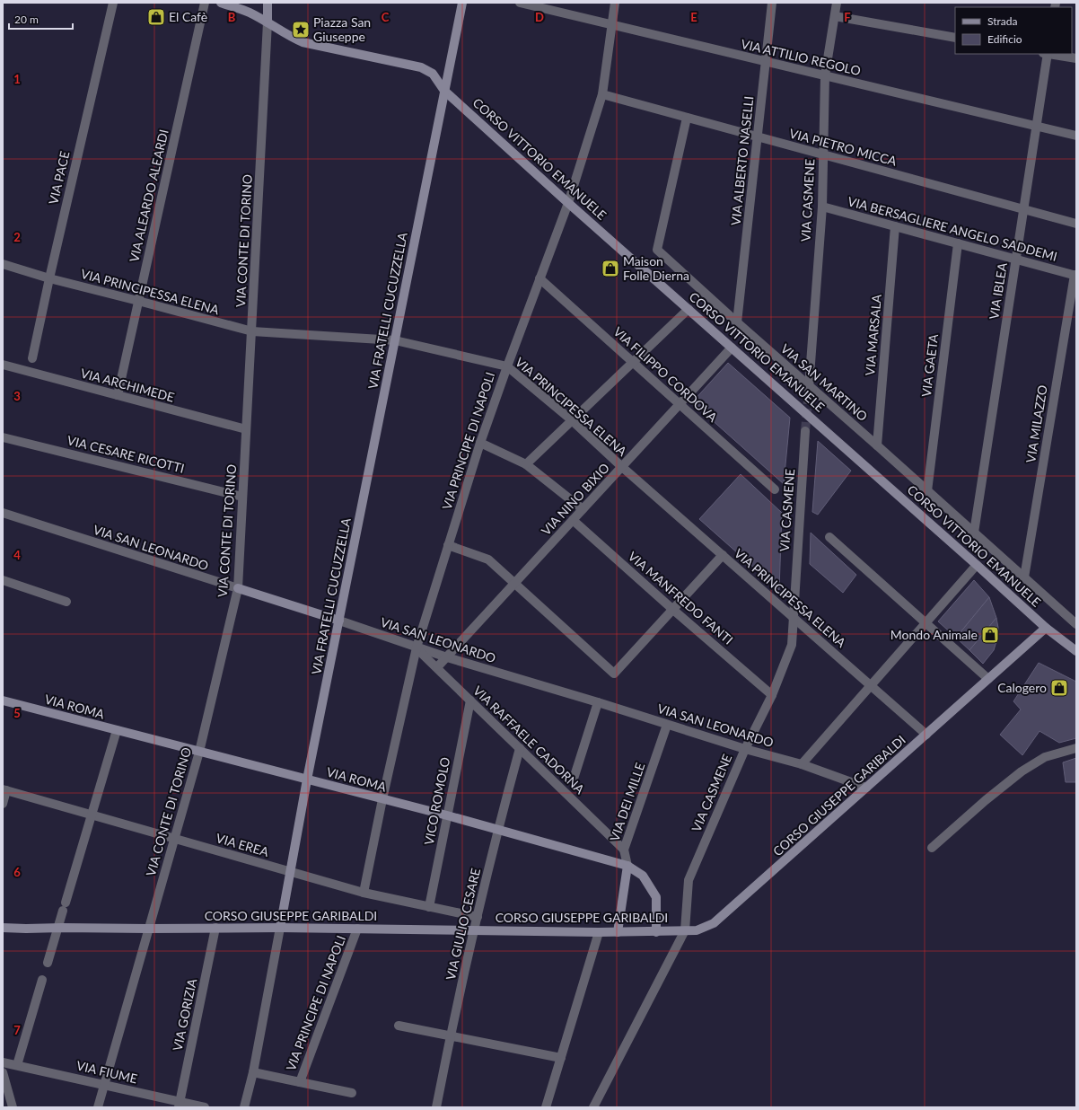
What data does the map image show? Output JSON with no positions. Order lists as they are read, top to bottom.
{
  "streets": {
    "street": [
      "VIA ATTILIO REGOLO",
      "VIA PIETRO MICCA",
      "CORSO VITTORIO EMANUELE",
      "VIA ALBERTO NASELLI",
      "VIA PACE",
      "VIA ALEARDO ALEARDI",
      "VIA CASMENE",
      "VIA BERSAGLIERE ANGELO SADDEMI",
      "VIA CONTE DI TORINO",
      "VIA IBLEA",
      "VIA PRINCIPESSA ELENA",
      "VIA FRATELLI CUCUZZELLA",
      "VIA MARSALA",
      "VIA GAETA",
      "VIA FILIPPO CORDOVA",
      "VIA SAN MARTINO",
      "VIA ARCHIMEDE",
      "VIA MILAZZO",
      "VIA PRINCIPE DI NAPOLI",
      "VIA CESARE RICOTTI",
      "VIA NINO BIXIO",
      "VIA SAN LEONARDO",
      "VIA MANFREDO FANTI",
      "VIA ROMA",
      "VIA RAFFAELE CADORNA",
      "CORSO GIUSEPPE GARIBALDI",
      "VICO ROMOLO",
      "VIA DEI MILLE",
      "VIA EREA",
      "VIA GIULIO CESARE",
      "VIA GORIZIA",
      "VIA FIUME"
    ]
  },
  "crossings": [
    ["VIA ATTILIO REGOLO", "VIA ALBERTO NASELLI"],
    ["VIA ATTILIO REGOLO", "VIA CASMENE"],
    ["VIA ATTILIO REGOLO", "VIA IBLEA"],
    ["VIA ATTILIO REGOLO", "VIA PRINCIPE DI NAPOLI"],
    ["VIA PIETRO MICCA", "VIA ALBERTO NASELLI"],
    ["VIA PIETRO MICCA", "VIA CASMENE"],
    ["VIA PIETRO MICCA", "VIA IBLEA"],
    ["VIA PIETRO MICCA", "VIA SAN MARTINO"],
    ["VIA PIETRO MICCA", "VIA PRINCIPE DI NAPOLI"],
    ["CORSO VITTORIO EMANUELE", "VIA CONTE DI TORINO"],
    ["CORSO VITTORIO EMANUELE", "VIA FRATELLI CUCUZZELLA"],
    ["CORSO VITTORIO EMANUELE", "VIA PRINCIPE DI NAPOLI"],
    ["CORSO VITTORIO EMANUELE", "VIA NINO BIXIO"],
    ["CORSO VITTORIO EMANUELE", "CORSO GIUSEPPE GARIBALDI"],
    ["VIA ALBERTO NASELLI", "VIA SAN MARTINO"],
    ["VIA PACE", "VIA PRINCIPESSA ELENA"],
    ["VIA ALEARDO ALEARDI", "VIA PRINCIPESSA ELENA"],
    ["VIA ALEARDO ALEARDI", "VIA ARCHIMEDE"],
    ["VIA CASMENE", "VIA BERSAGLIERE ANGELO SADDEMI"],
    ["VIA CASMENE", "VIA PRINCIPESSA ELENA"],
    ["VIA CASMENE", "VIA SAN MARTINO"],
    ["VIA CASMENE", "VIA SAN LEONARDO"],
    ["VIA CASMENE", "VIA MANFREDO FANTI"],
    ["VIA CASMENE", "CORSO GIUSEPPE GARIBALDI"],
    ["VIA BERSAGLIERE ANGELO SADDEMI", "VIA IBLEA"],
    ["VIA BERSAGLIERE ANGELO SADDEMI", "VIA MARSALA"],
    ["VIA BERSAGLIERE ANGELO SADDEMI", "VIA GAETA"],
    ["VIA BERSAGLIERE ANGELO SADDEMI", "VIA MILAZZO"],
    ["VIA CONTE DI TORINO", "VIA PRINCIPESSA ELENA"],
    ["VIA CONTE DI TORINO", "VIA ARCHIMEDE"],
    ["VIA CONTE DI TORINO", "VIA CESARE RICOTTI"],
    ["VIA CONTE DI TORINO", "VIA SAN LEONARDO"],
    ["VIA CONTE DI TORINO", "VIA ROMA"],
    ["VIA CONTE DI TORINO", "CORSO GIUSEPPE GARIBALDI"],
    ["VIA CONTE DI TORINO", "VIA EREA"],
    ["VIA CONTE DI TORINO", "VIA FIUME"],
    ["VIA IBLEA", "VIA SAN MARTINO"],
    ["VIA PRINCIPESSA ELENA", "VIA FRATELLI CUCUZZELLA"],
    ["VIA PRINCIPESSA ELENA", "VIA PRINCIPE DI NAPOLI"],
    ["VIA PRINCIPESSA ELENA", "VIA NINO BIXIO"],
    ["VIA PRINCIPESSA ELENA", "CORSO GIUSEPPE GARIBALDI"],
    ["VIA FRATELLI CUCUZZELLA", "VIA PRINCIPE DI NAPOLI"],
    ["VIA FRATELLI CUCUZZELLA", "VIA SAN LEONARDO"],
    ["VIA FRATELLI CUCUZZELLA", "VIA ROMA"],
    ["VIA FRATELLI CUCUZZELLA", "CORSO GIUSEPPE GARIBALDI"],
    ["VIA FRATELLI CUCUZZELLA", "VIA EREA"],
    ["VIA MARSALA", "VIA SAN MARTINO"],
    ["VIA GAETA", "VIA SAN MARTINO"],
    ["VIA FILIPPO CORDOVA", "VIA PRINCIPE DI NAPOLI"],
    ["VIA FILIPPO CORDOVA", "VIA NINO BIXIO"],
    ["VIA SAN MARTINO", "VIA MILAZZO"],
    ["VIA PRINCIPE DI NAPOLI", "VIA SAN LEONARDO"],
    ["VIA PRINCIPE DI NAPOLI", "VIA ROMA"],
    ["VIA PRINCIPE DI NAPOLI", "VIA RAFFAELE CADORNA"],
    ["VIA PRINCIPE DI NAPOLI", "CORSO GIUSEPPE GARIBALDI"],
    ["VIA PRINCIPE DI NAPOLI", "VIA EREA"],
    ["VIA NINO BIXIO", "VIA SAN LEONARDO"],
    ["VIA NINO BIXIO", "VIA MANFREDO FANTI"],
    ["VIA NINO BIXIO", "VIA RAFFAELE CADORNA"],
    ["VIA SAN LEONARDO", "VIA RAFFAELE CADORNA"],
    ["VIA SAN LEONARDO", "CORSO GIUSEPPE GARIBALDI"],
    ["VIA SAN LEONARDO", "VIA DEI MILLE"],
    ["VIA ROMA", "CORSO GIUSEPPE GARIBALDI"],
    ["VIA ROMA", "VICO ROMOLO"],
    ["VIA ROMA", "VIA DEI MILLE"],
    ["VIA ROMA", "VIA GIULIO CESARE"],
    ["VIA RAFFAELE CADORNA", "VICO ROMOLO"],
    ["VIA RAFFAELE CADORNA", "VIA DEI MILLE"],
    ["VIA RAFFAELE CADORNA", "VIA GIULIO CESARE"],
    ["CORSO GIUSEPPE GARIBALDI", "VIA DEI MILLE"],
    ["CORSO GIUSEPPE GARIBALDI", "VIA GIULIO CESARE"],
    ["CORSO GIUSEPPE GARIBALDI", "VIA GORIZIA"],
    ["VICO ROMOLO", "VIA EREA"],
    ["VIA EREA", "VIA GIULIO CESARE"],
    ["VIA GORIZIA", "VIA FIUME"]
  ],
  "places": {
    "shop": [
      "El Cafè",
      "Maison Folle Dierna",
      "Mondo Animale",
      "Calogero"
    ],
    "place": ["Piazza San Giuseppe"]
  },
  "legend": ["Strada", "Edificio"],
  "scale_bar": "20 m",
  "grid": {
    "columns": [
      "B",
      "C",
      "D",
      "E",
      "F"
    ],
    "rows": [
      "1",
      "2",
      "3",
      "4",
      "5",
      "6",
      "7"
    ]
  }
}
